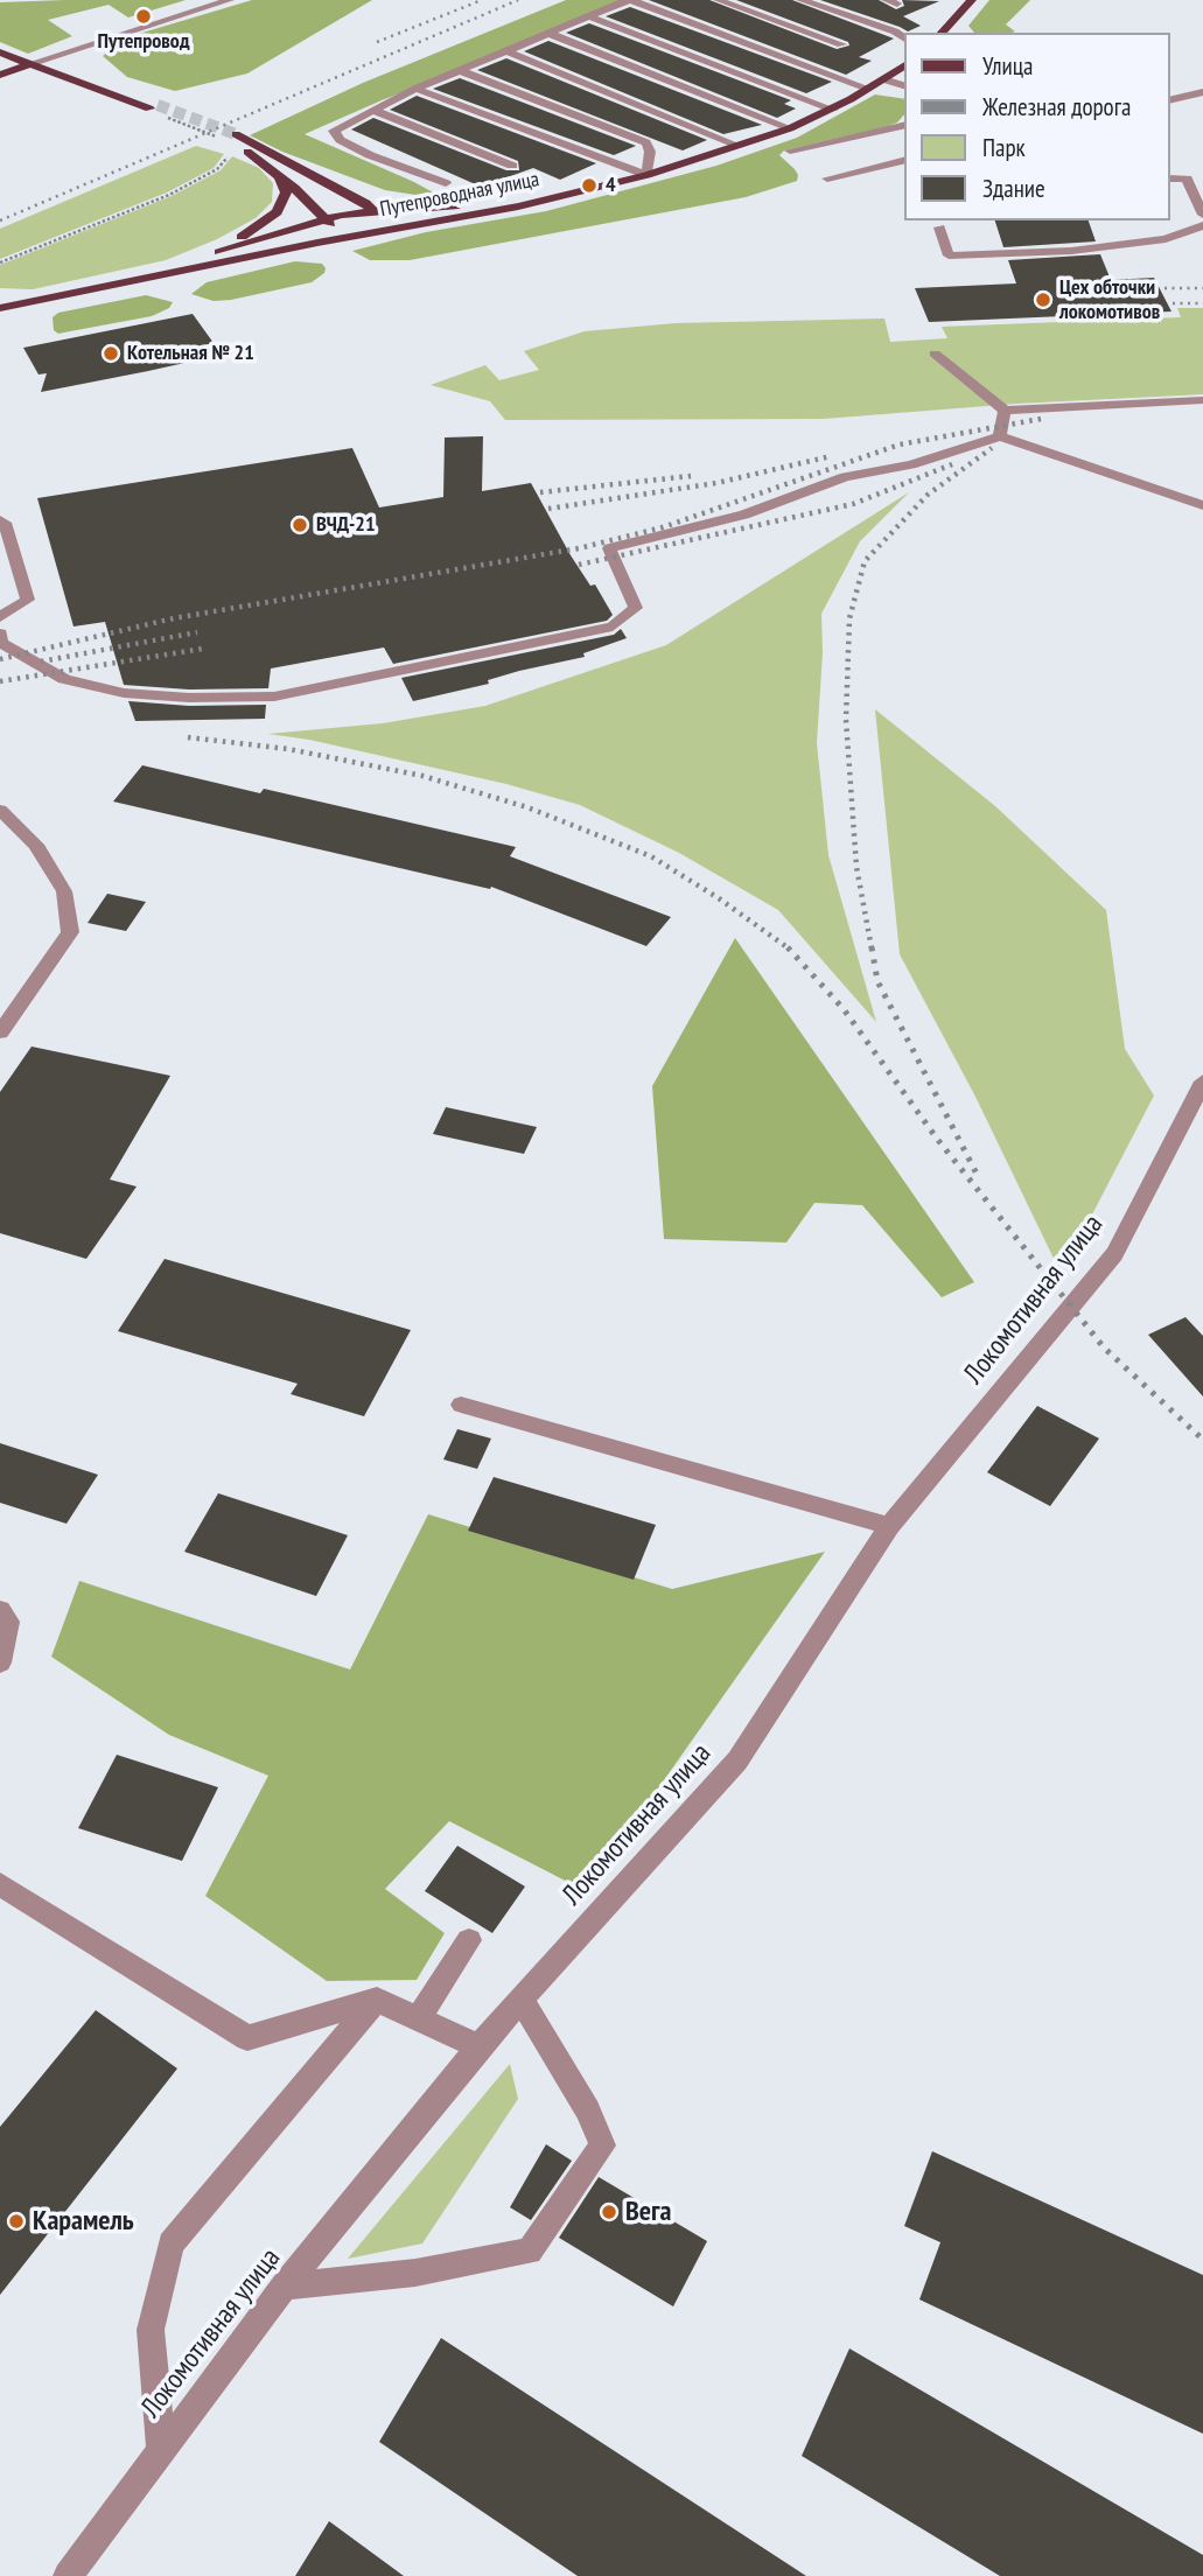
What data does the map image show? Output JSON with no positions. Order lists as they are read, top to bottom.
{
  "streets": {
    "main road": ["Путепроводная улица"],
    "street": ["Локомотивная улица"]
  },
  "places": [
    "Путепровод",
    "4",
    "Цех обточки локомотивов",
    "Котельная № 21",
    "ВЧД-21",
    "Вега",
    "Карамель"
  ],
  "legend": [
    "Улица",
    "Железная дорога",
    "Парк",
    "Здание"
  ]
}
